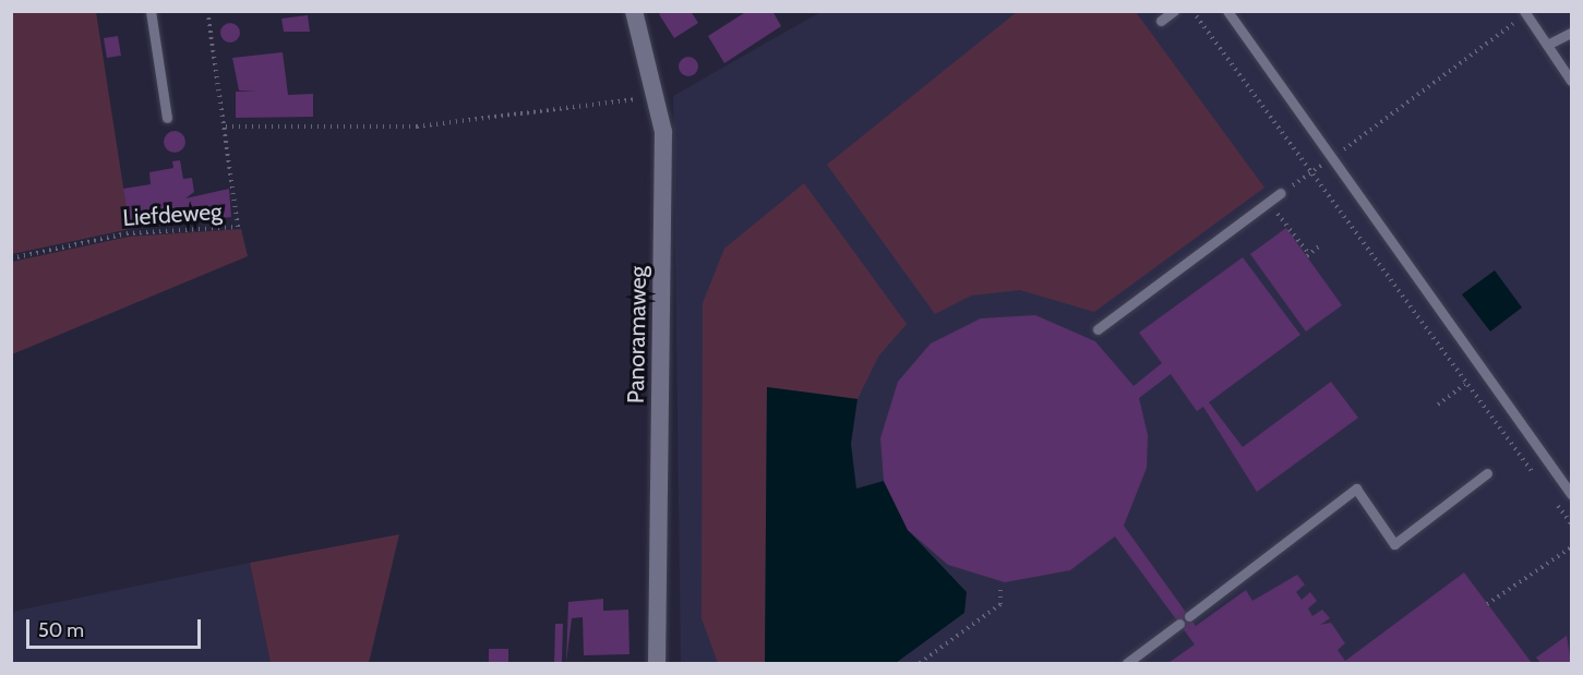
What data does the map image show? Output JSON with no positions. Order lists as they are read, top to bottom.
{
  "streets": {
    "street": ["Panoramaweg"],
    "path": ["Liefdeweg"]
  },
  "scale_bar": "50 m"
}
